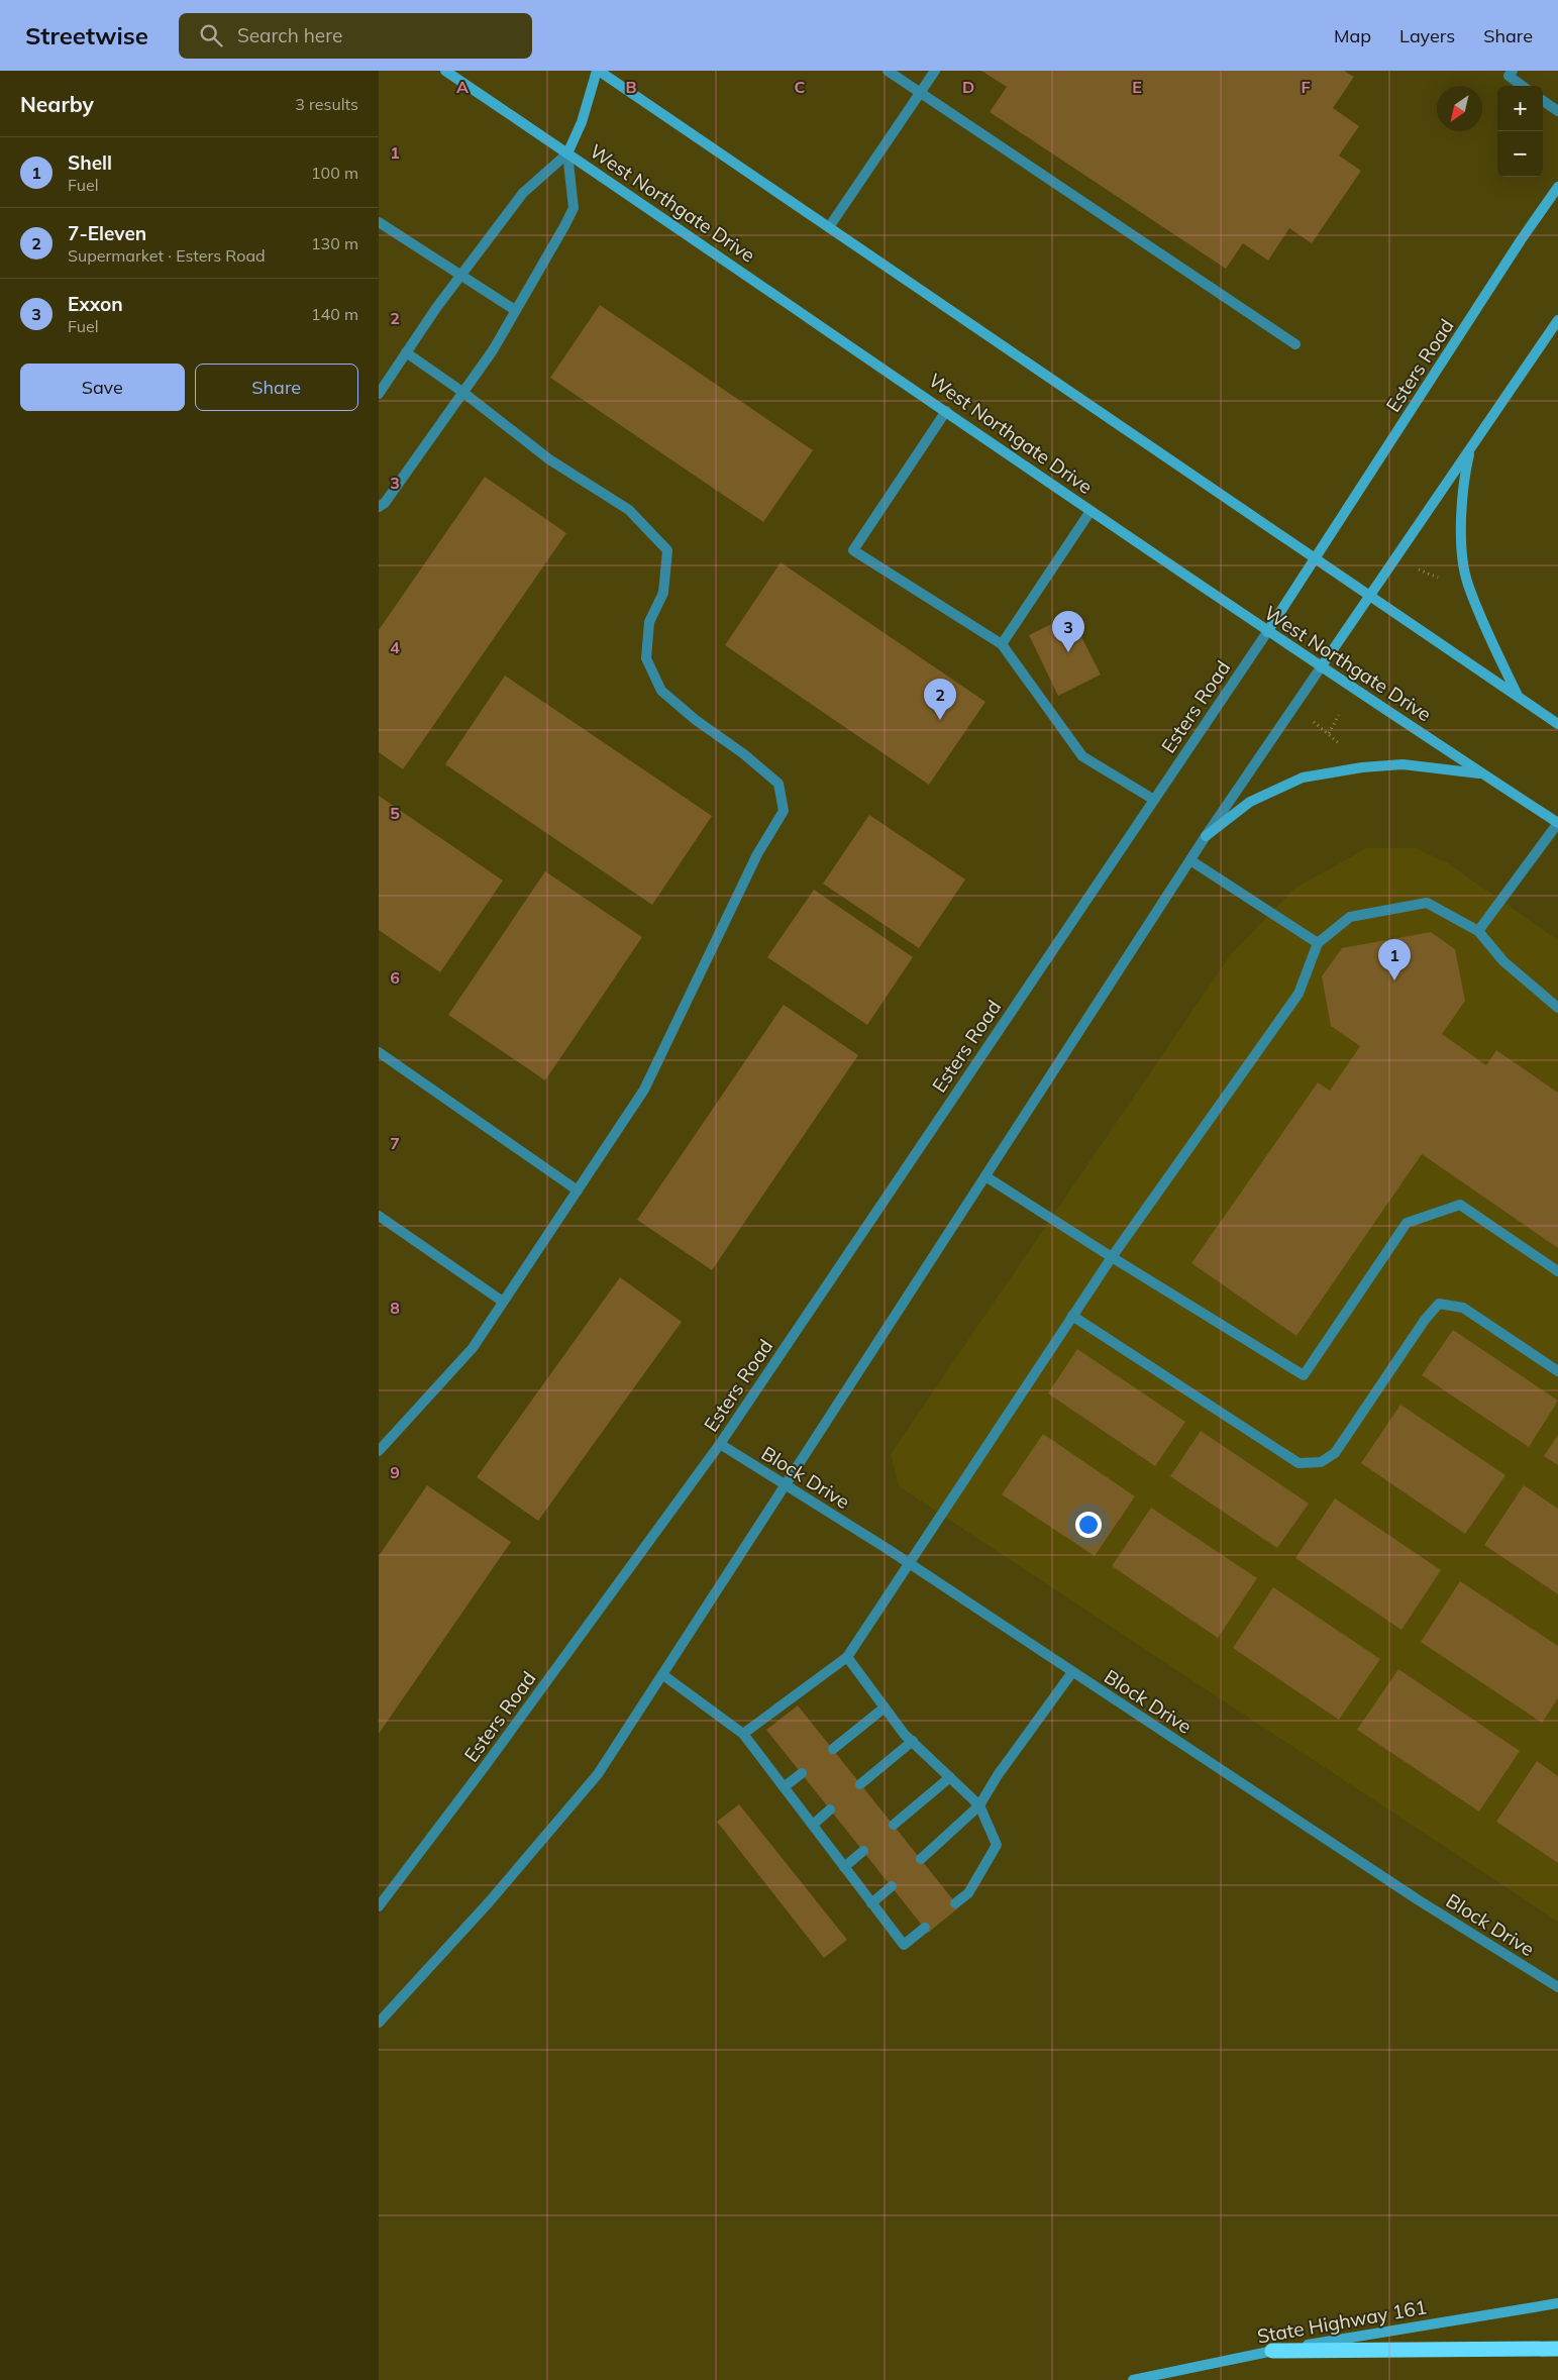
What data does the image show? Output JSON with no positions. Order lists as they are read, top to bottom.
{
  "streets": {
    "main road": ["West Northgate Drive", "Esters Road", "State Highway 161"],
    "street": ["Block Drive"]
  },
  "crossings": [
    ["West Northgate Drive", "Esters Road"],
    ["Esters Road", "Block Drive"]
  ],
  "north": "bottom left",
  "page": {
    "header": "Streetwise",
    "search": "Search here",
    "nav": ["Map", "Layers", "Share"],
    "heading": ["Nearby", "3 results"],
    "map_buttons": ["+", "−"],
    "list": [
      {
        "mark": "1",
        "name": "Shell",
        "note": "Fuel",
        "value": "100 m"
      },
      {
        "mark": "2",
        "name": "7-Eleven",
        "note": "Supermarket · Esters Road",
        "value": "130 m"
      },
      {
        "mark": "3",
        "name": "Exxon",
        "note": "Fuel",
        "value": "140 m"
      }
    ],
    "buttons": ["Save", "Share"],
    "pins": ["3", "2", "1"]
  },
  "grid": {
    "columns": [
      "A",
      "B",
      "C",
      "D",
      "E",
      "F"
    ],
    "rows": [
      "1",
      "2",
      "3",
      "4",
      "5",
      "6",
      "7",
      "8",
      "9"
    ]
  }
}
